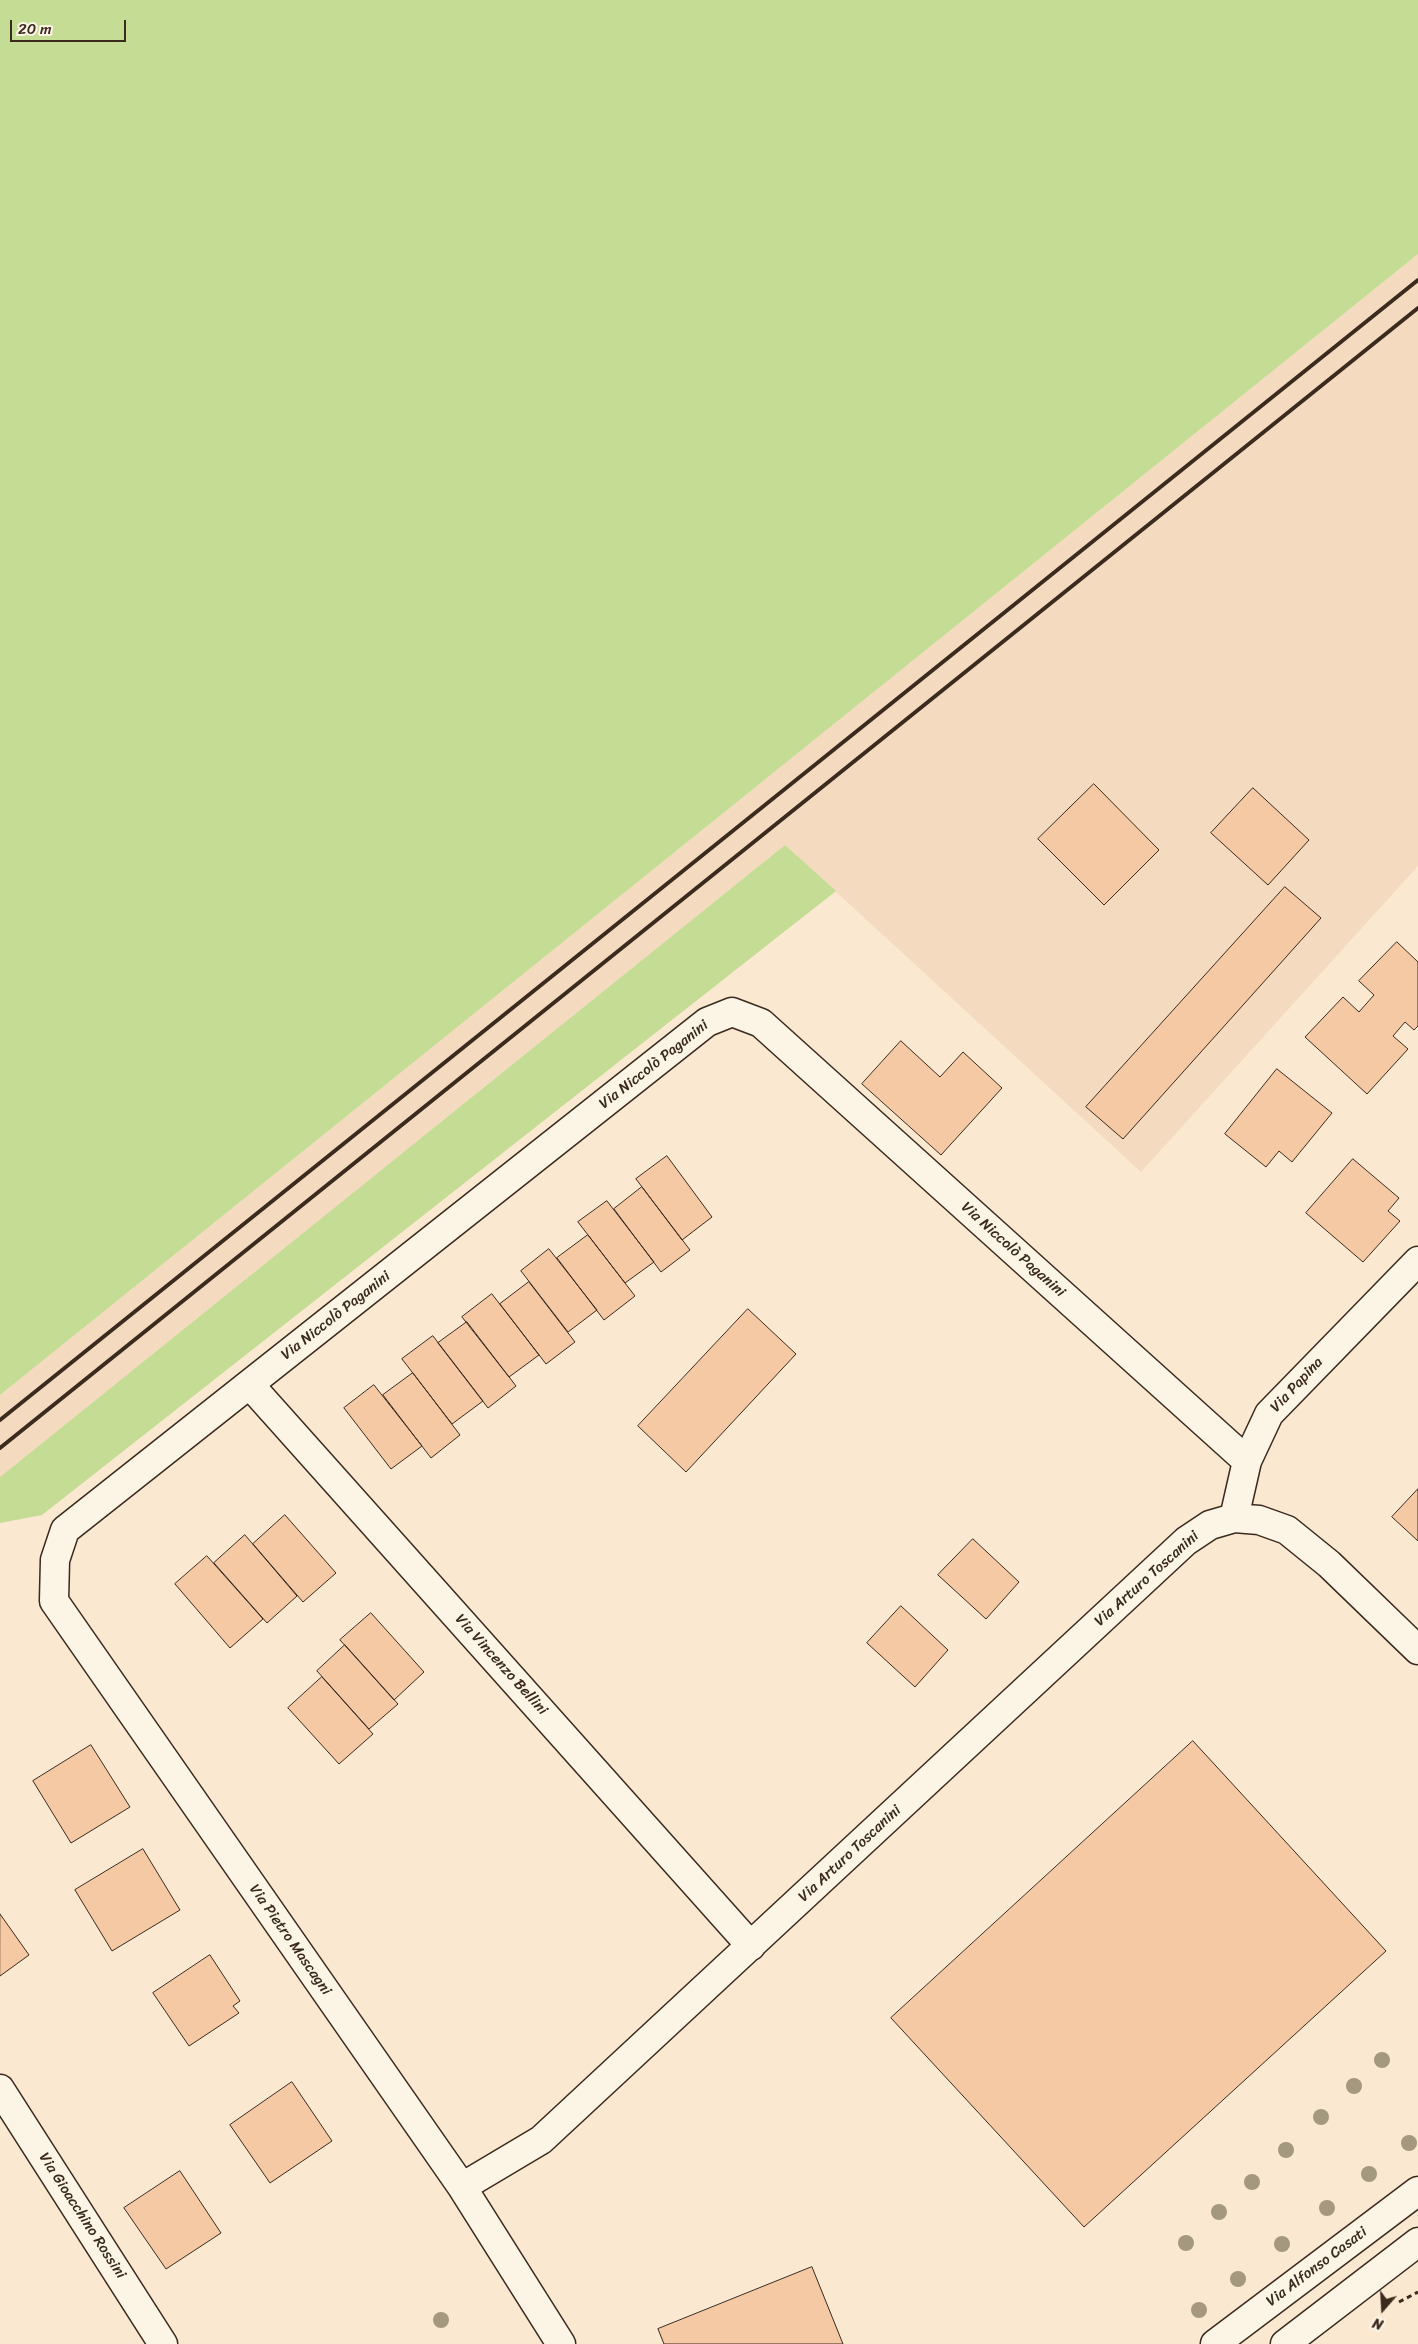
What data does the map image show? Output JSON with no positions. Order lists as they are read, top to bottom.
{
  "streets": {
    "street": [
      "Via Niccolò Paganini",
      "Via Papina",
      "Via Arturo Toscanini",
      "Via Vincenzo Bellini",
      "Via Pietro Mascagni",
      "Via Gioacchino Rossini",
      "Via Alfonso Casati"
    ]
  },
  "crossings": [
    ["Via Niccolò Paganini", "Via Papina"],
    ["Via Niccolò Paganini", "Via Vincenzo Bellini"],
    ["Via Niccolò Paganini", "Via Pietro Mascagni"],
    ["Via Papina", "Via Arturo Toscanini"],
    ["Via Arturo Toscanini", "Via Vincenzo Bellini"],
    ["Via Arturo Toscanini", "Via Pietro Mascagni"]
  ],
  "scale_bar": "20 m",
  "north": "bottom"
}
